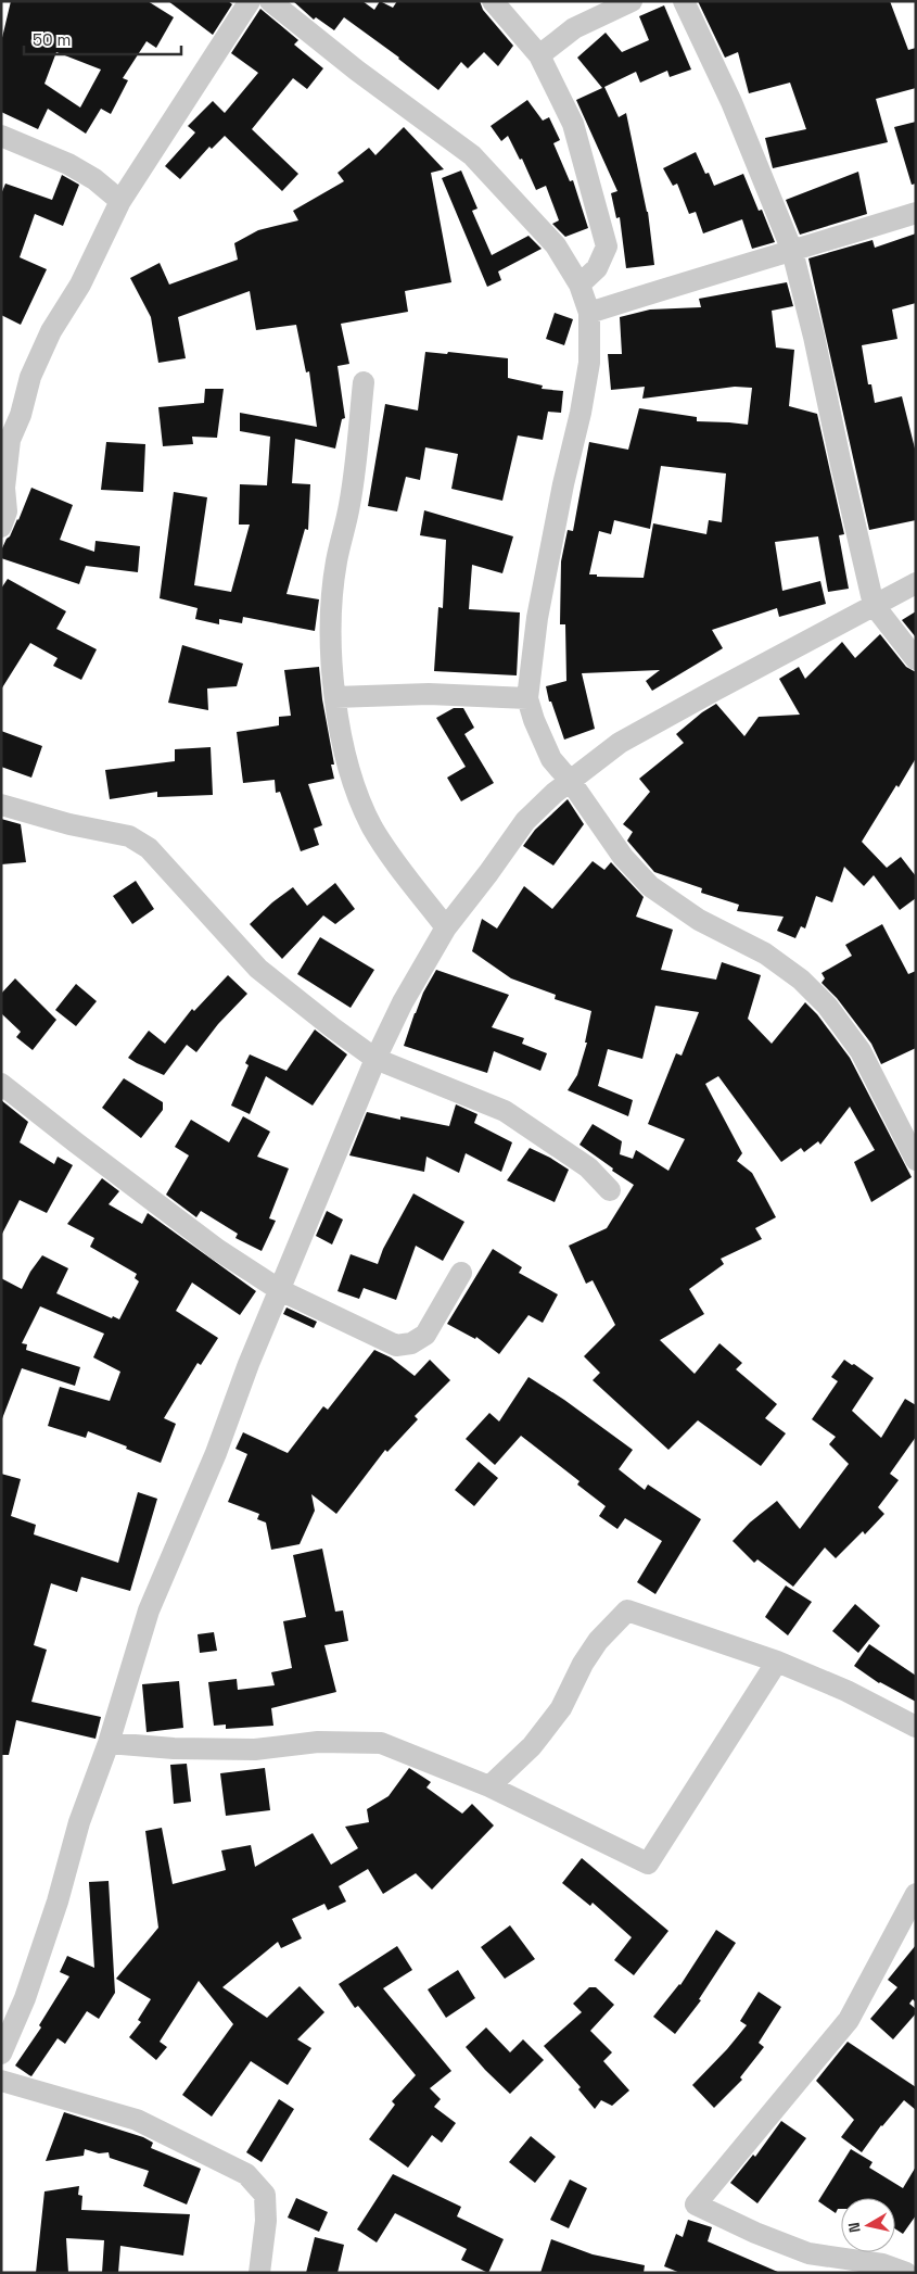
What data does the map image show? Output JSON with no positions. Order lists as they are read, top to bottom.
{
  "scale_bar": "50 m",
  "north": "left"
}
